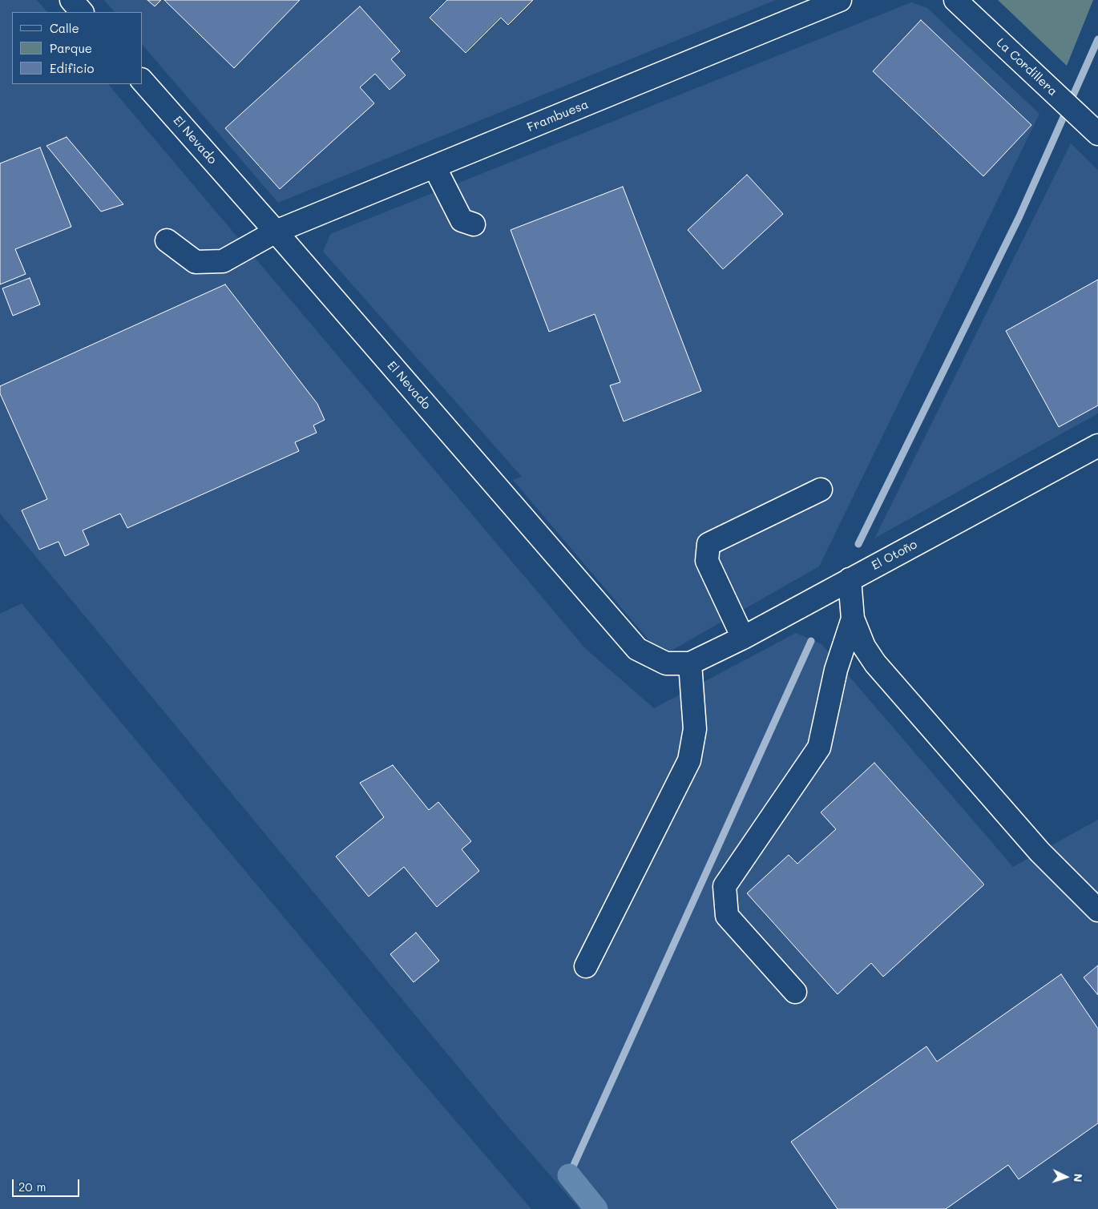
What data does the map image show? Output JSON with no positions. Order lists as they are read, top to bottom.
{
  "streets": {
    "street": [
      "La Cordillera",
      "Frambuesa",
      "El Nevado",
      "El Otoño"
    ]
  },
  "crossings": [
    ["Frambuesa", "El Nevado"],
    ["El Nevado", "El Otoño"]
  ],
  "legend": ["Calle", "Parque", "Edificio"],
  "scale_bar": "20 m",
  "north": "right"
}
